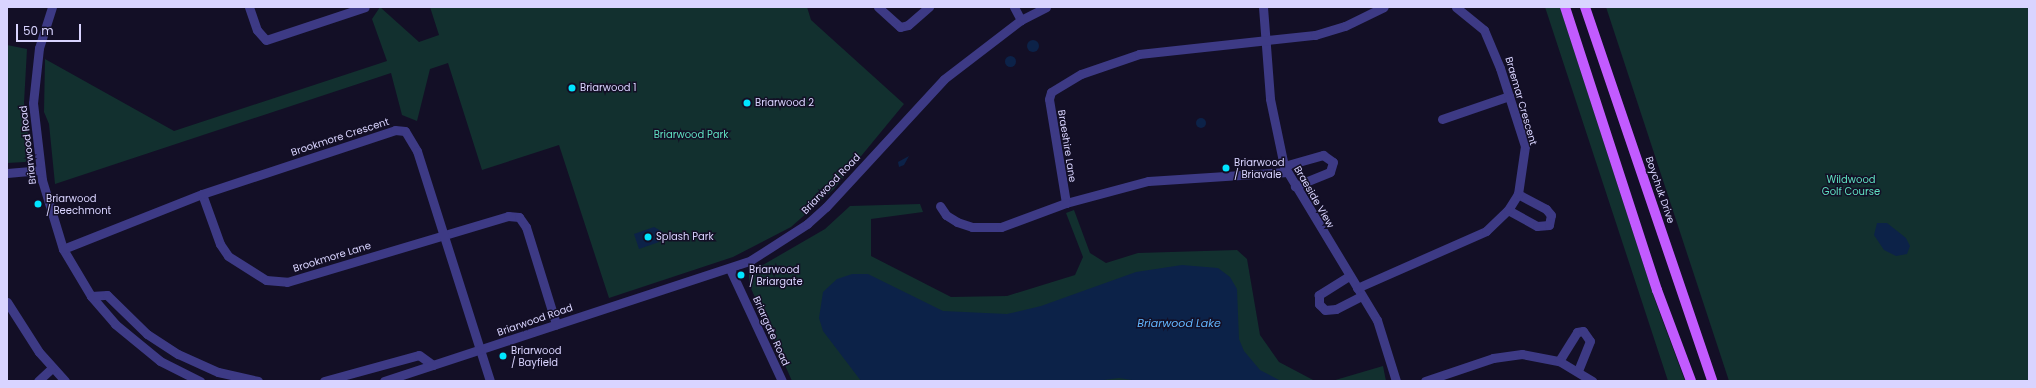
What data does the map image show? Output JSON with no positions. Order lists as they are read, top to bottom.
{
  "streets": {
    "main road": ["Boychuk Drive"],
    "street": [
      "Braemar Crescent",
      "Brookmore Crescent",
      "Briarwood Road",
      "Braeshire Lane",
      "Braeside View",
      "Brookmore Lane",
      "Briargate Road"
    ]
  },
  "crossings": [
    ["Braemar Crescent", "Braeside View"],
    ["Brookmore Crescent", "Briarwood Road"],
    ["Brookmore Crescent", "Brookmore Lane"],
    ["Briarwood Road", "Brookmore Lane"],
    ["Briarwood Road", "Briargate Road"],
    ["Braeshire Lane", "Braeside View"]
  ],
  "water": ["Briarwood Lake"],
  "parks": ["Briarwood Park", "Wildwood Golf Course"],
  "places": [
    "Briarwood 1",
    "Briarwood 2",
    "Briarwood / Briavale",
    "Briarwood / Beechmont",
    "Splash Park",
    "Briarwood / Briargate",
    "Briarwood / Bayfield"
  ],
  "scale_bar": "50 m"
}
